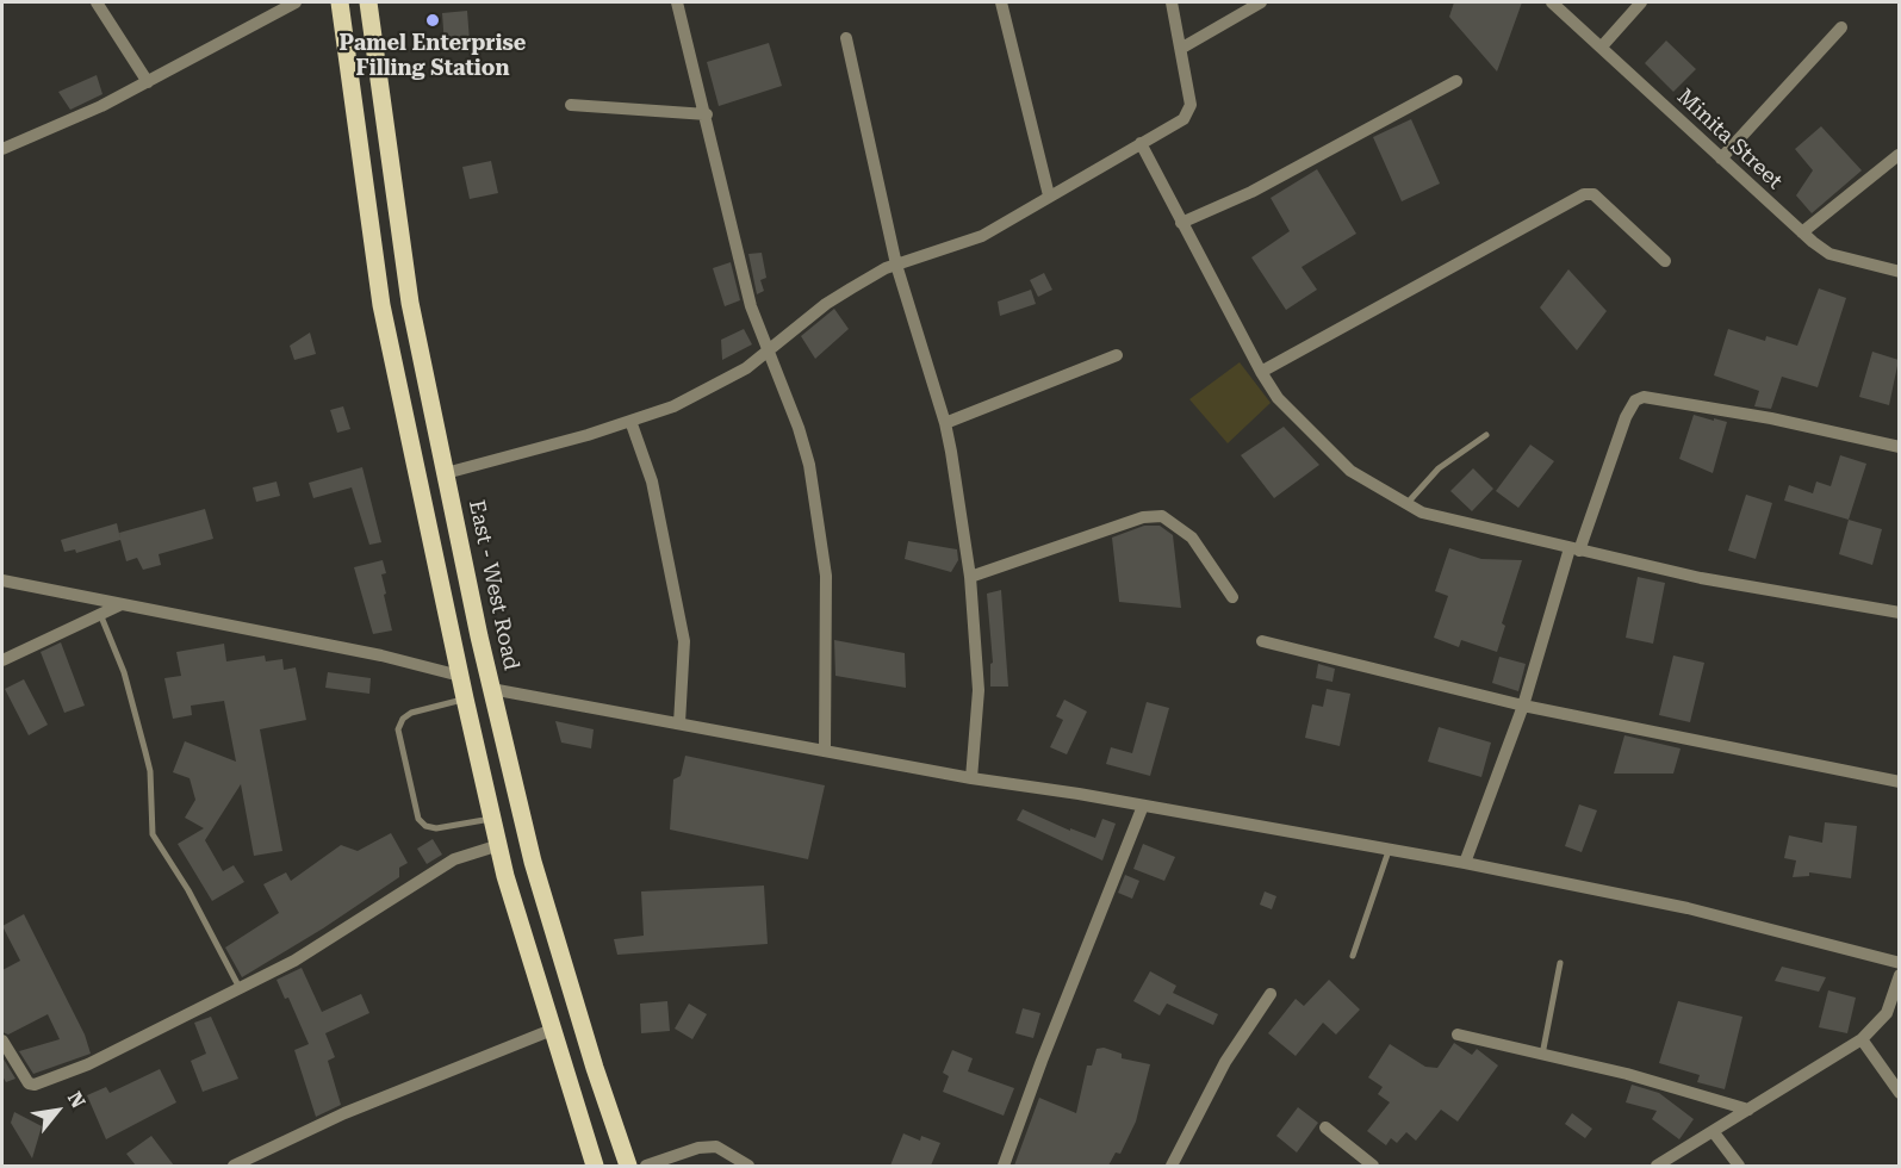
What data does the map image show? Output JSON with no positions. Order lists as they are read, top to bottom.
{
  "streets": {
    "main road": ["East - West Road"],
    "street": ["Minita Street"]
  },
  "places": ["Pamel Enterprise Filling Station"],
  "north": "top right"
}
